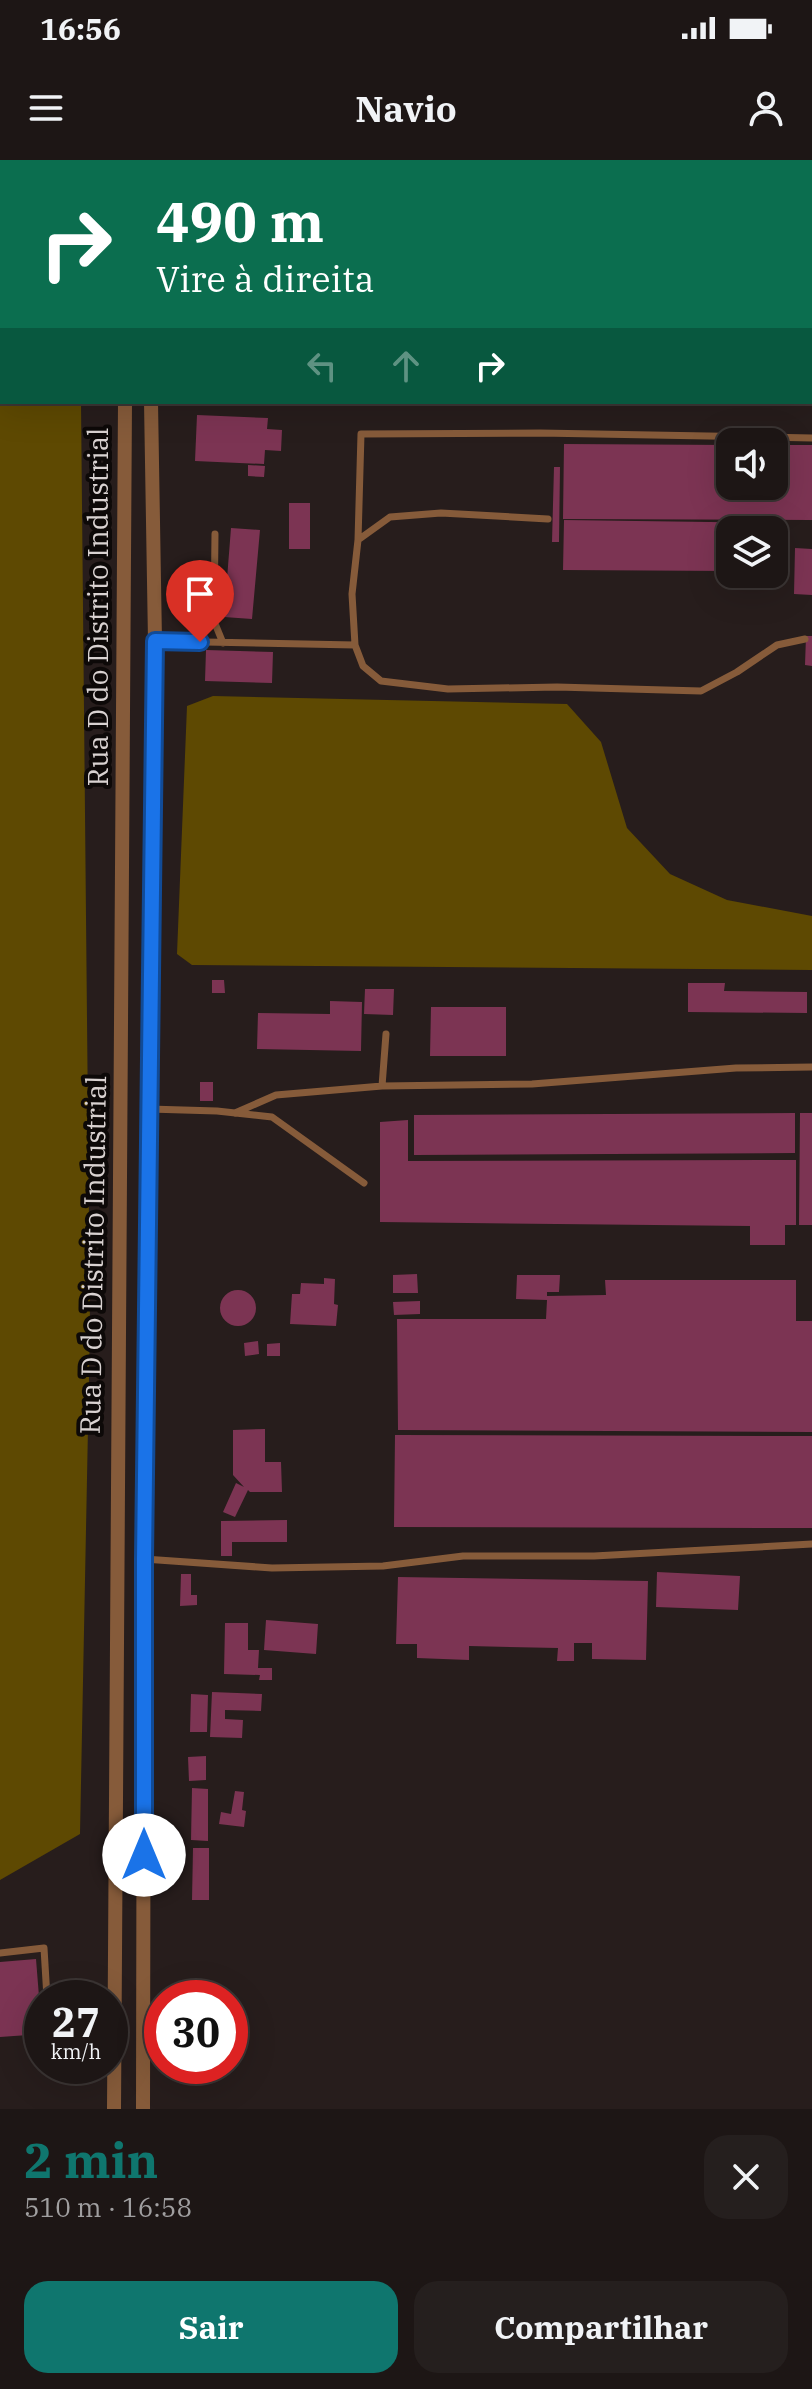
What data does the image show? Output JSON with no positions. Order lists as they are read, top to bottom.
{
  "streets": {
    "street": ["Rua D do Distrito Industrial"]
  },
  "page": {
    "status": "16:56",
    "header": "Navio",
    "turn": ["490 m", "Vire à direita"],
    "speed": "27 km/h",
    "limit": "30",
    "heading": ["2 min", "510 m · 16:58"],
    "buttons": ["Sair", "Compartilhar"]
  }
}
